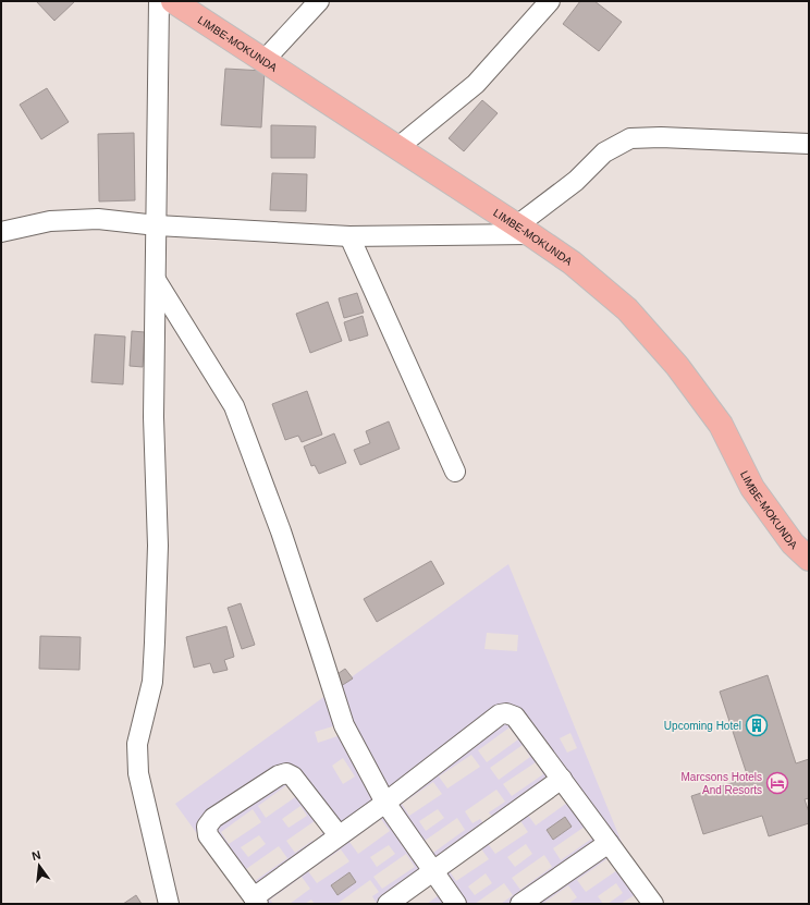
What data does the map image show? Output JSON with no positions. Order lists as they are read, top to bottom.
{
  "streets": {
    "main road": ["LIMBE-MOKUNDA"]
  },
  "places": {
    "building": ["Upcoming Hotel"],
    "hotel": ["Marcsons Hotels And Resorts"]
  },
  "north": "top"
}
